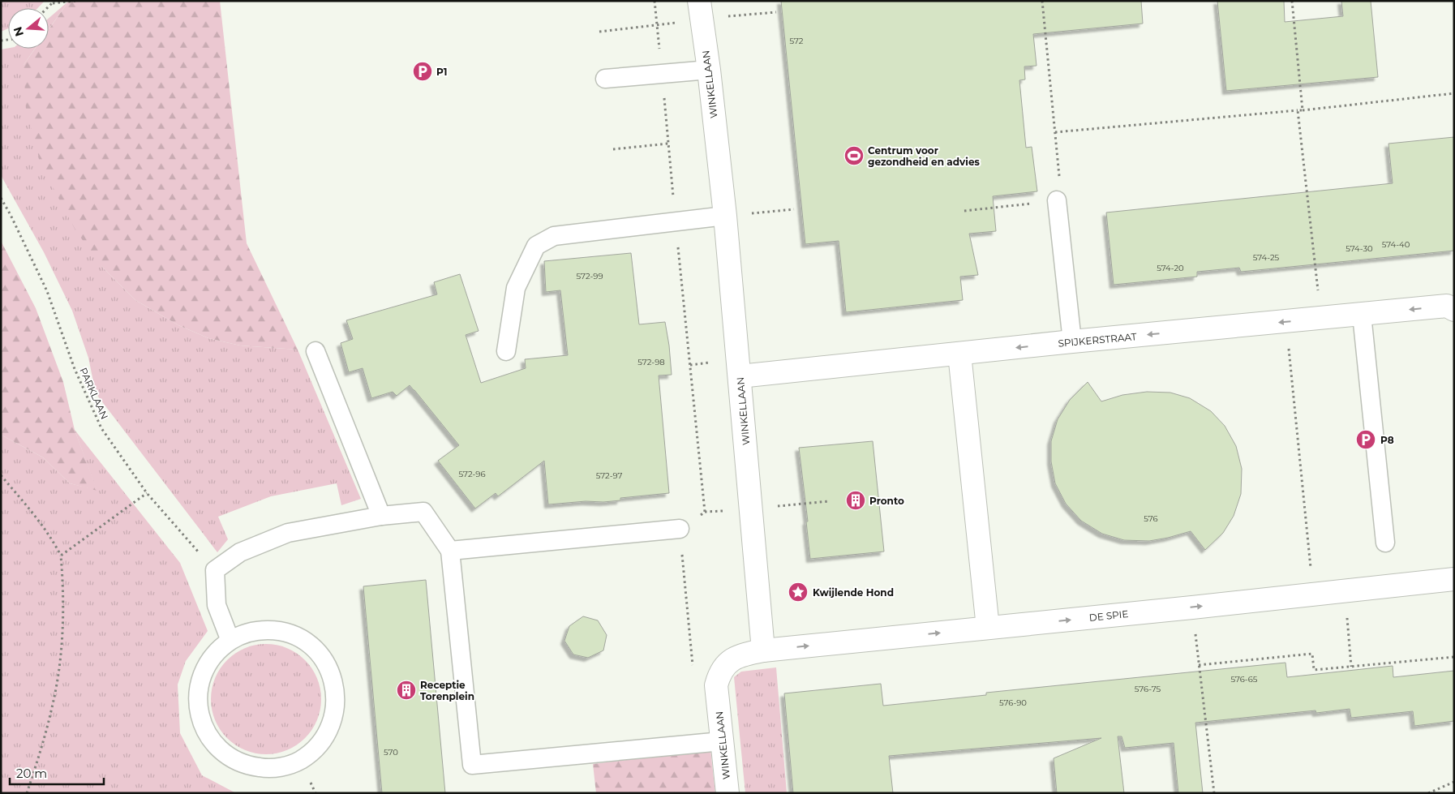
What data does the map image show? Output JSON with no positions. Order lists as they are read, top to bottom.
{
  "streets": {
    "street": ["WINKELLAAN", "SPIJKERSTRAAT", "DE SPIE"],
    "path": ["PARKLAAN"]
  },
  "crossings": [
    ["WINKELLAAN", "SPIJKERSTRAAT"],
    ["WINKELLAAN", "DE SPIE"]
  ],
  "one_way": ["SPIJKERSTRAAT", "DE SPIE"],
  "places": {
    "parking": ["P1", "P8"],
    "sports": ["Centrum voor gezondheid en advies"],
    "building": ["Pronto", "Receptie Torenplein"],
    "place": ["Kwijlende Hond"]
  },
  "house_numbers": [
    "572",
    "574-40",
    "574-30",
    "574-25",
    "574-20",
    "572-99",
    "572-98",
    "572-96",
    "572-97",
    "576",
    "576-65",
    "576-75",
    "576-90",
    "570"
  ],
  "scale_bar": "20 m",
  "north": "left"
}
